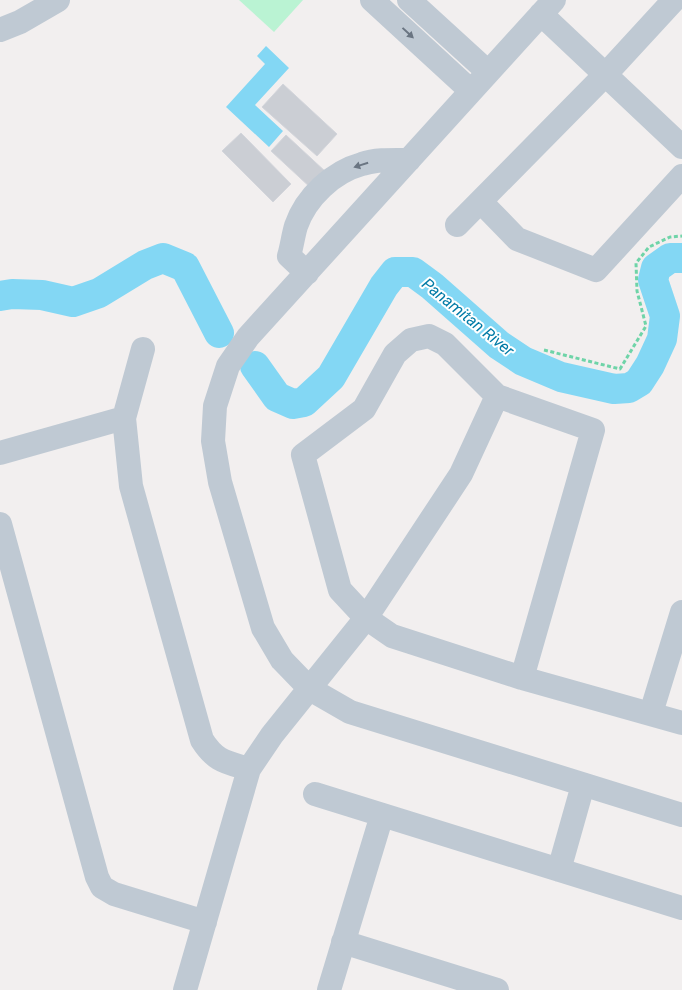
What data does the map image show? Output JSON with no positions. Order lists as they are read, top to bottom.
{
  "water": ["Panamitan River"]
}
